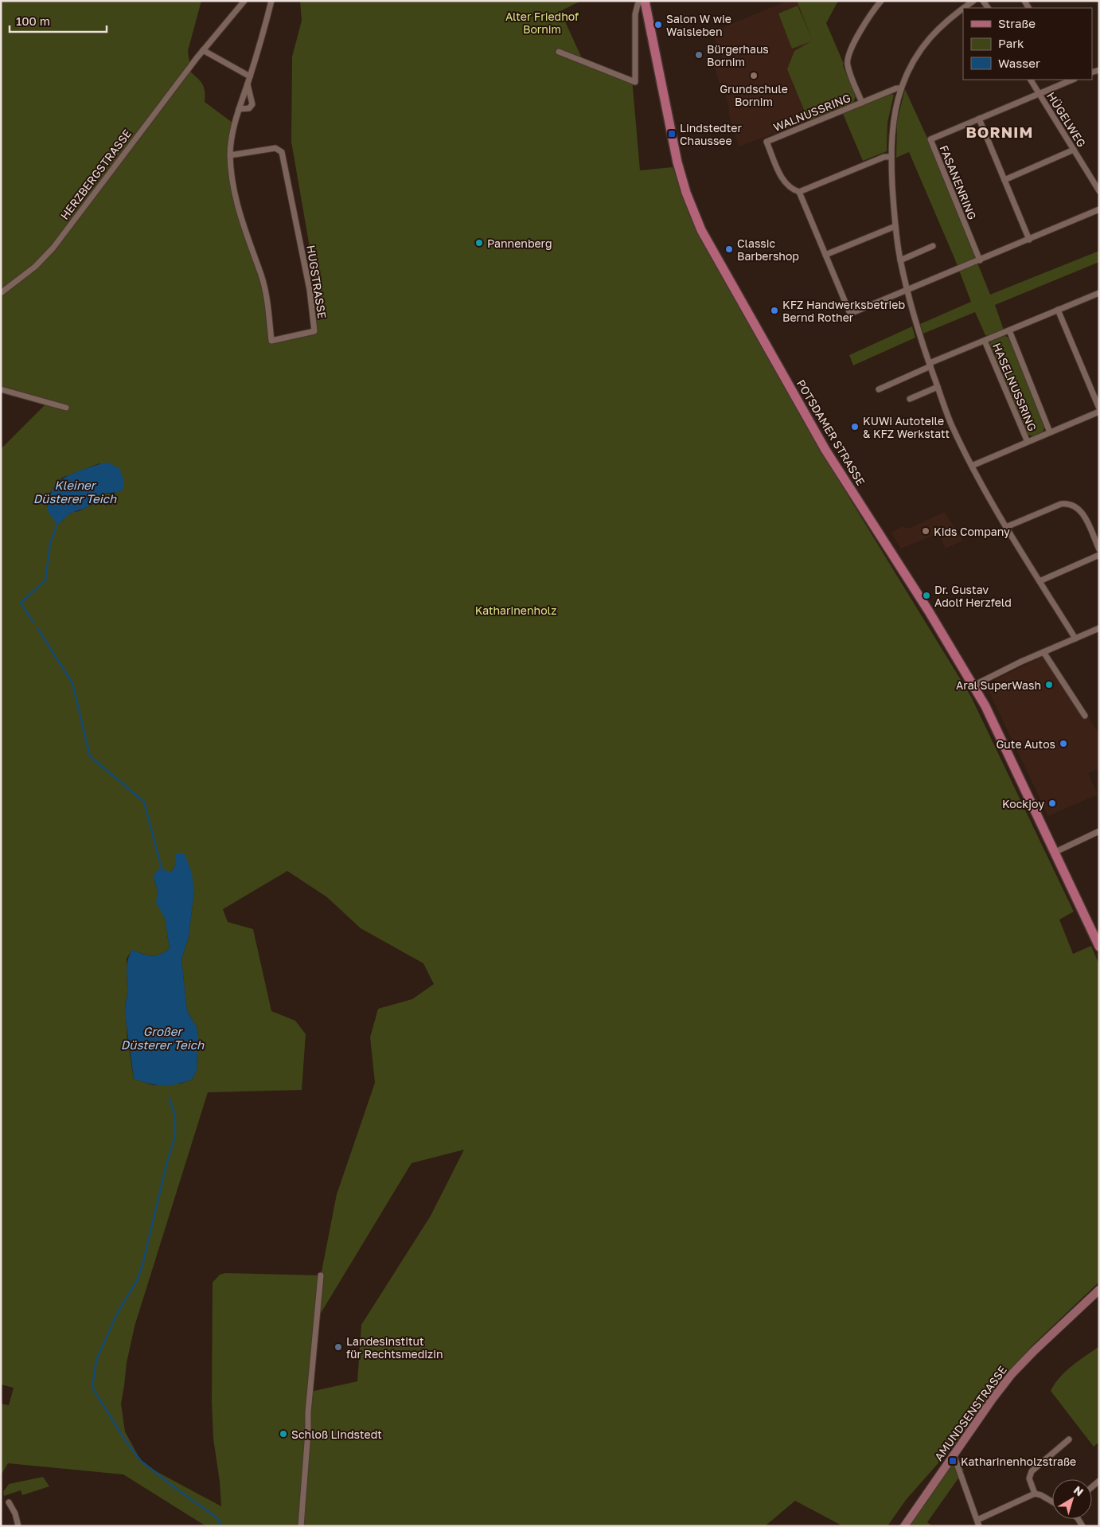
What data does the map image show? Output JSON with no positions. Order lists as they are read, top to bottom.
{
  "streets": {
    "main road": ["POTSDAMER STRASSE"],
    "street": [
      "WALNUSSRING",
      "HÜGELWEG",
      "HERZBERGSTRASSE",
      "FASANENRING",
      "HUGSTRASSE",
      "HASELNUSSRING",
      "AMUNDSENSTRASSE"
    ]
  },
  "crossings": [
    ["HÜGELWEG", "FASANENRING"]
  ],
  "districts": ["BORNIM"],
  "water": ["Kleiner Düsterer Teich", "Großer Düsterer Teich"],
  "parks": ["Alter Friedhof Bornim", "Katharinenholz"],
  "places": {
    "other": [
      "Salon W wie Walsleben",
      "Bürgerhaus Bornim",
      "Grundschule Bornim",
      "Pannenberg",
      "Classic Barbershop",
      "KFZ Handwerksbetrieb Bernd Rother",
      "KUWi Autoteile & KFZ Werkstatt",
      "Kids Company",
      "Dr. Gustav Adolf Herzfeld",
      "Aral SuperWash",
      "Gute Autos",
      "Kockjoy",
      "Landesinstitut für Rechtsmedizin",
      "Schloß Lindstedt"
    ],
    "transit": ["Lindstedter Chaussee", "Katharinenholzstraße"]
  },
  "legend": ["Straße", "Park", "Wasser"],
  "scale_bar": "100 m",
  "north": "top right"
}
